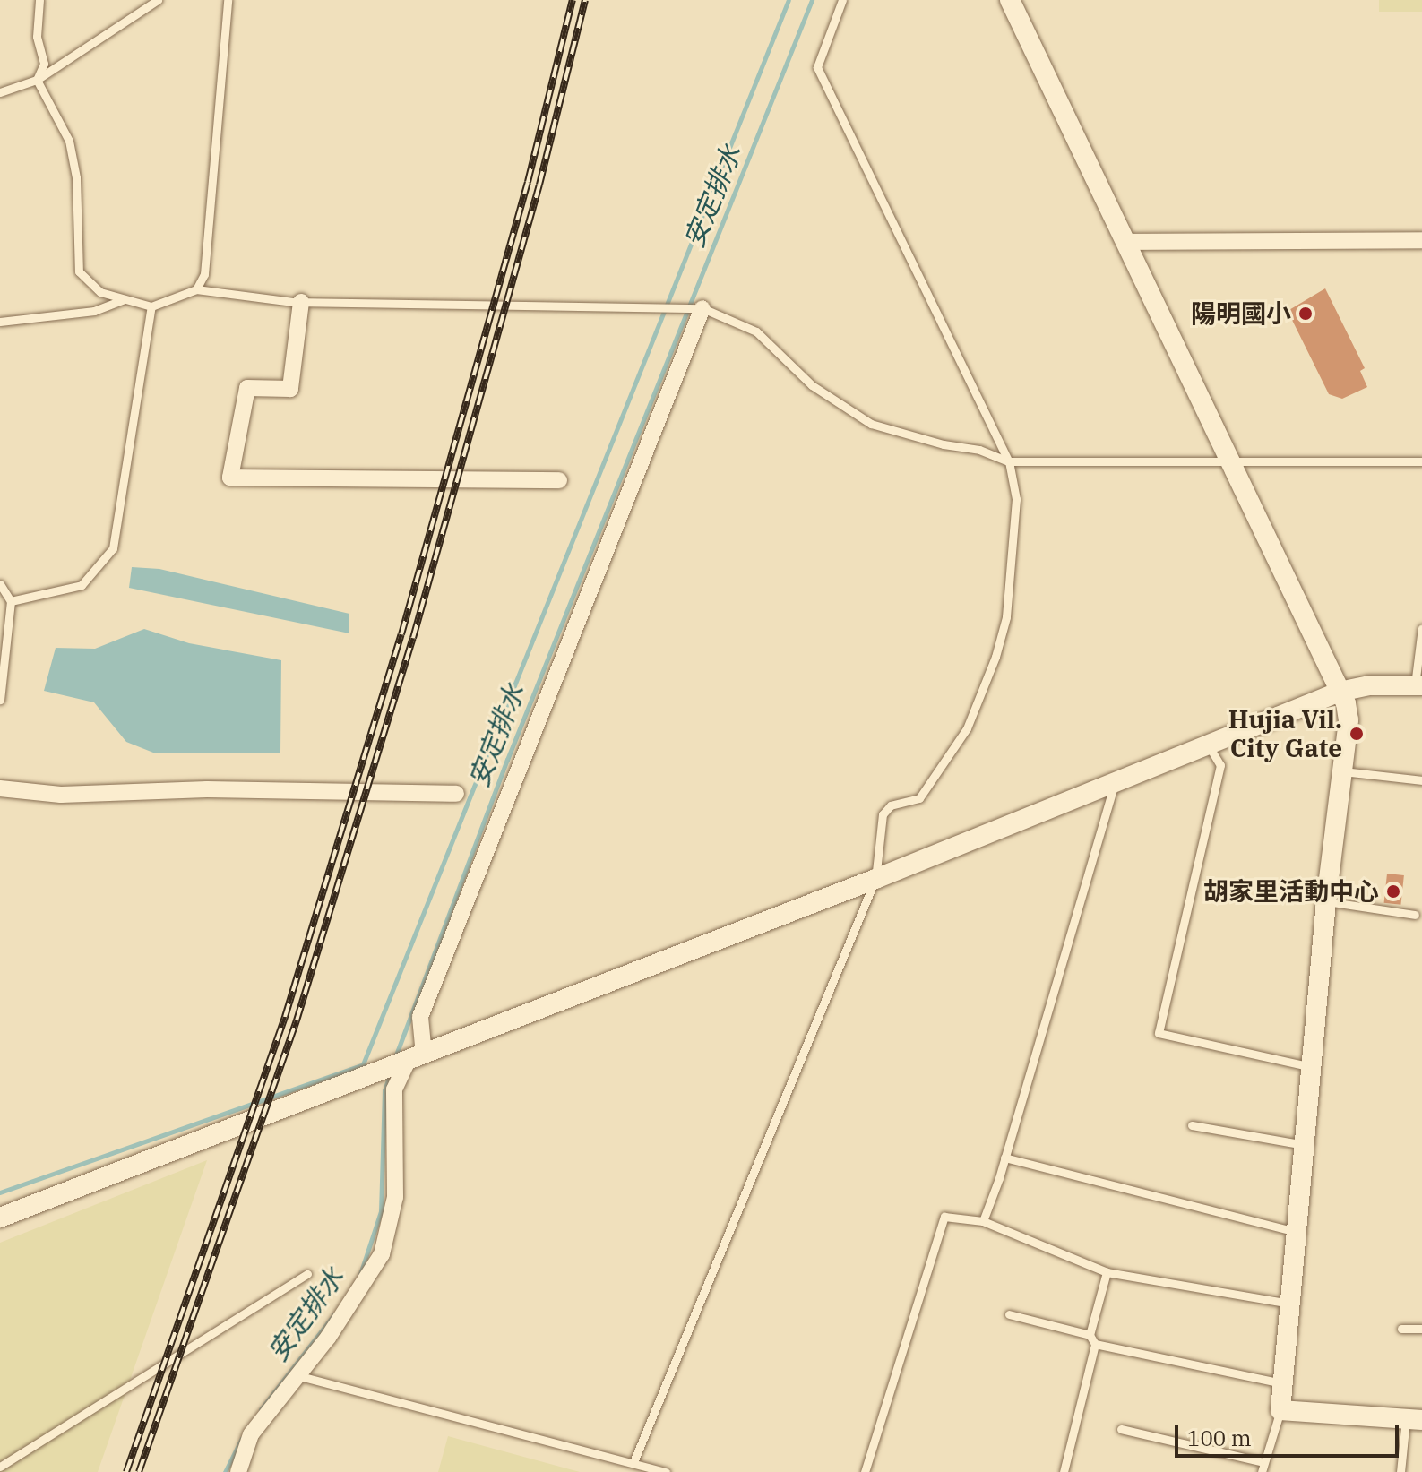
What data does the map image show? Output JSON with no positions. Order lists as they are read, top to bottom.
{
  "water": ["安定排水"],
  "places": ["陽明國小", "Hujia Vil. City Gate", "胡家里活動中心"],
  "scale_bar": "100 m"
}
